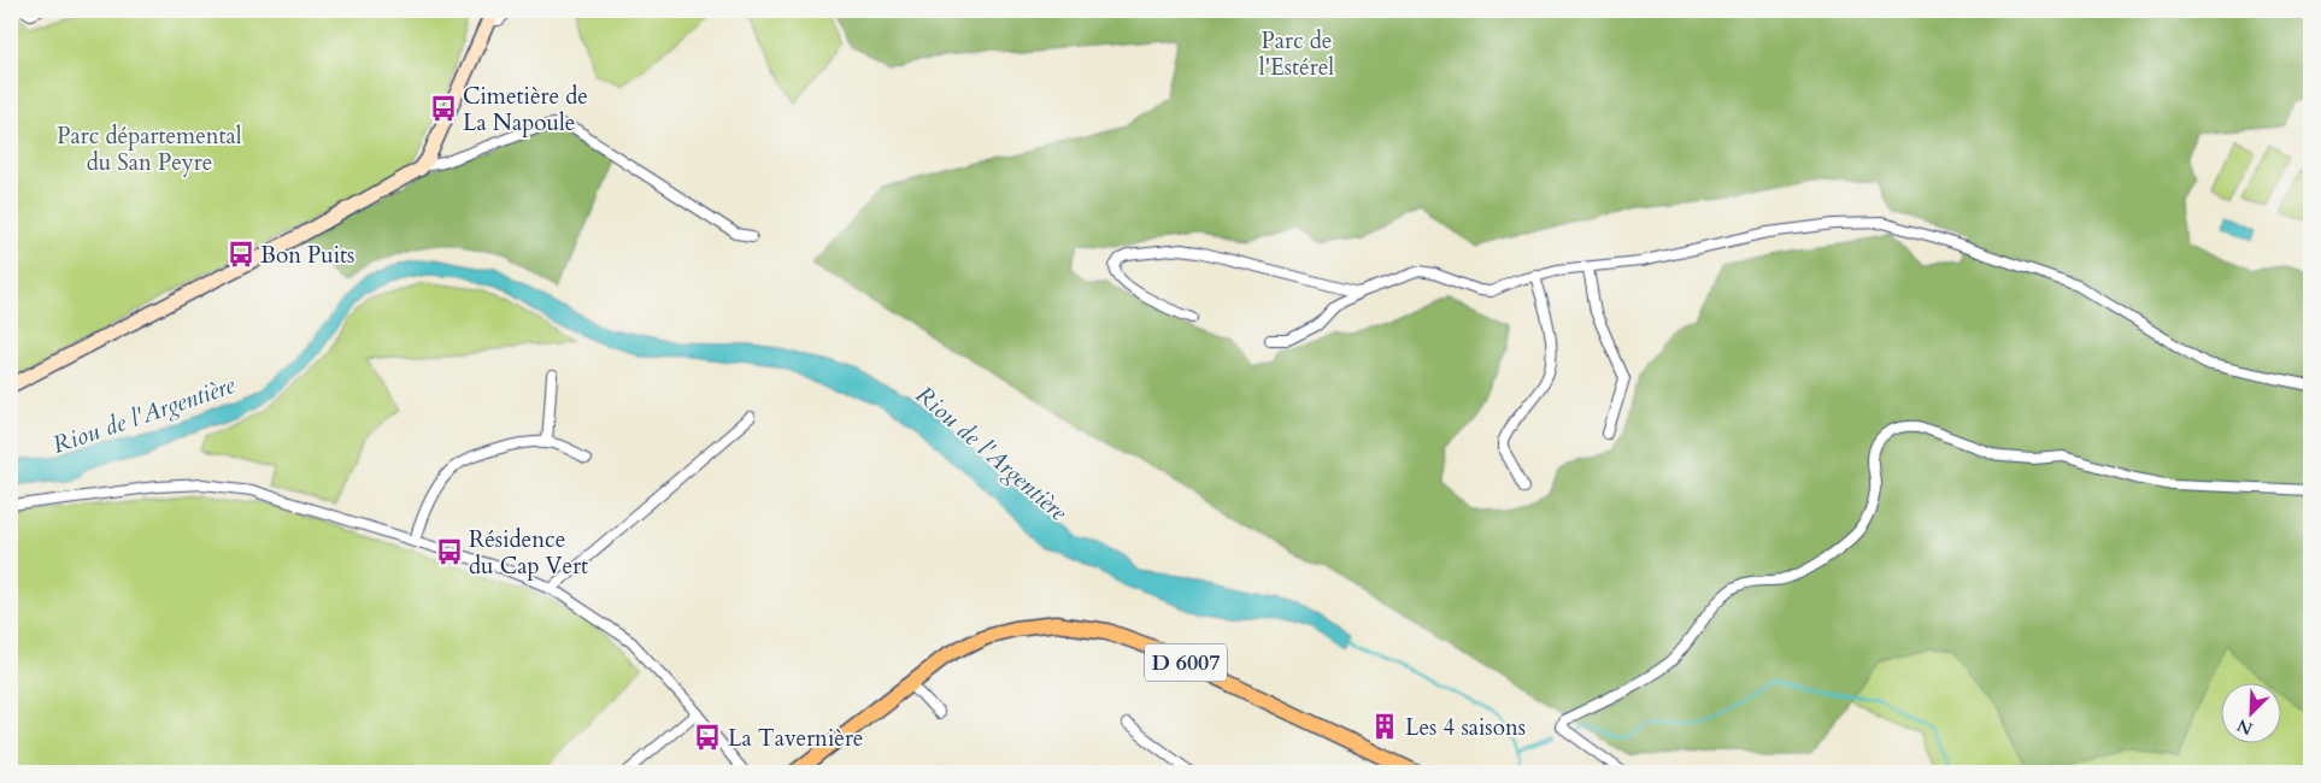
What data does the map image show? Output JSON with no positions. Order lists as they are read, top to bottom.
{
  "streets": {
    "main road": ["D 6007"]
  },
  "water": ["Riou de l'Argentière"],
  "parks": ["Parc de l'Estérel", "Parc départemental du San Peyre"],
  "places": {
    "bus stop": [
      "Cimetière de La Napoule",
      "Bon Puits",
      "Résidence du Cap Vert",
      "La Tavernière"
    ],
    "building": ["Les 4 saisons"]
  },
  "north": "bottom left"
}
